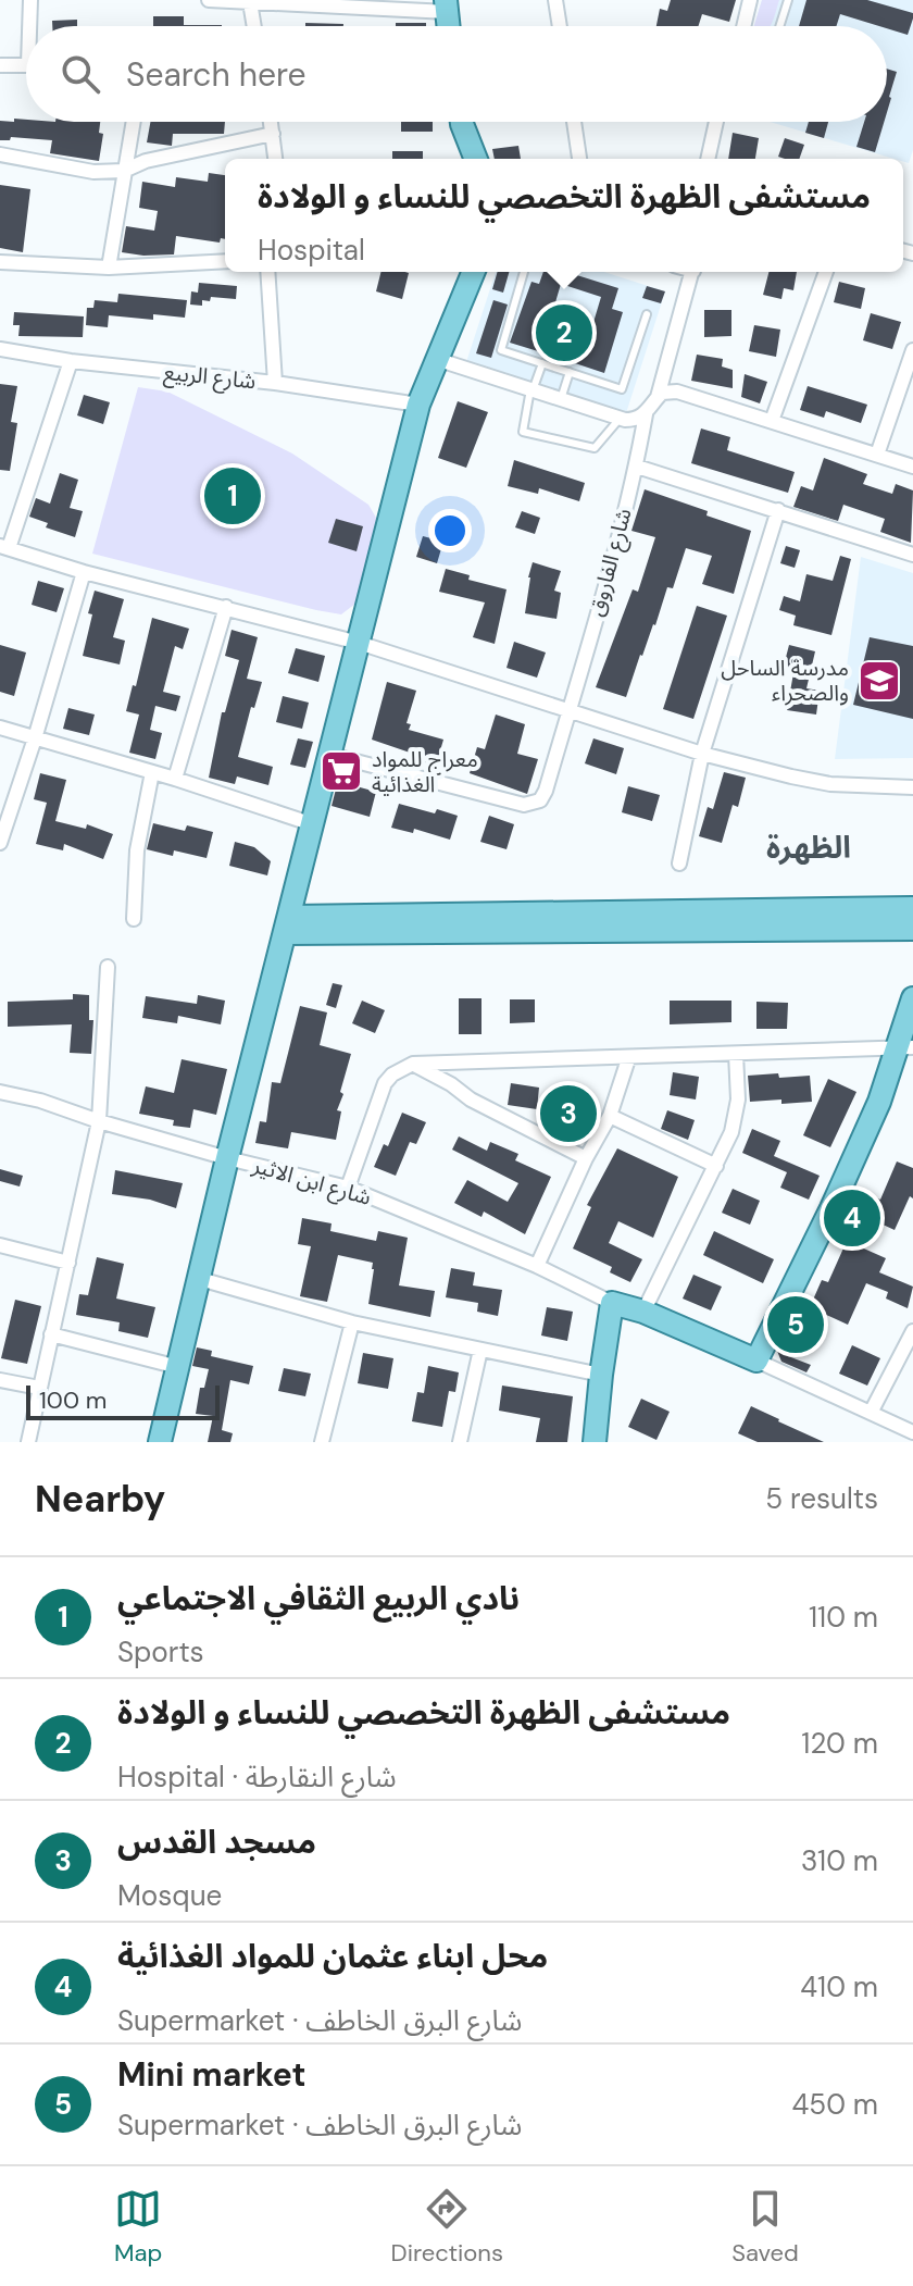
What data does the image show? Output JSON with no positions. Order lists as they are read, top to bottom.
{
  "streets": {
    "street": ["شارع الربيع", "شارع الفاروق", "شارع ابن الاثير"]
  },
  "districts": ["الظهرة"],
  "places": {
    "school or university": ["مدرسة الساحل والصحراء"],
    "supermarket": ["معراج للمواد الغذائية"]
  },
  "scale_bar": "100 m",
  "page": {
    "search": "Search here",
    "popup": ["مستشفى الظهرة التخصصي للنساء و الولادة", "Hospital"],
    "pins": [
      "2",
      "1",
      "3",
      "4",
      "5"
    ],
    "scale": "100 m",
    "heading": ["Nearby", "5 results"],
    "list": [
      {
        "mark": "1",
        "name": "نادي الربيع الثقافي الاجتماعي",
        "note": "Sports",
        "value": "110 m"
      },
      {
        "mark": "2",
        "name": "مستشفى الظهرة التخصصي للنساء و الولادة",
        "note": "Hospital · شارع النقارطة",
        "value": "120 m"
      },
      {
        "mark": "3",
        "name": "مسجد القدس",
        "note": "Mosque",
        "value": "310 m"
      },
      {
        "mark": "4",
        "name": "محل ابناء عثمان للمواد الغذائية",
        "note": "Supermarket · شارع البرق الخاطف",
        "value": "410 m"
      },
      {
        "mark": "5",
        "name": "Mini market",
        "note": "Supermarket · شارع البرق الخاطف",
        "value": "450 m"
      }
    ],
    "nav": ["Map", "Directions", "Saved"]
  }
}
